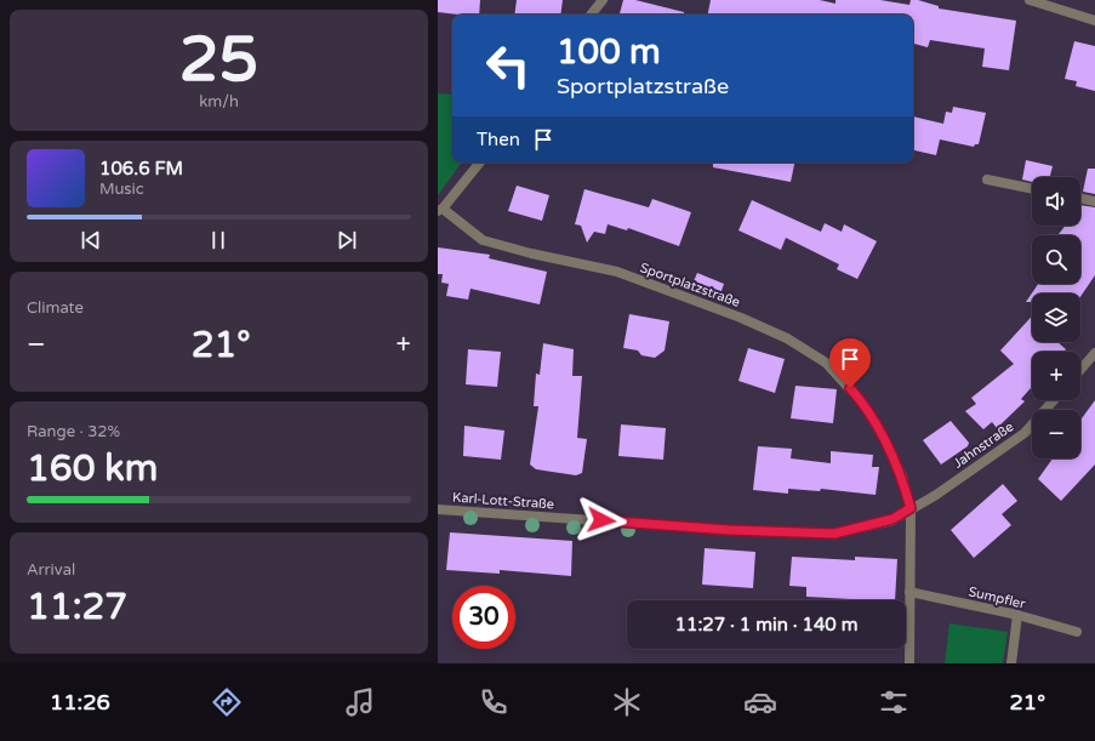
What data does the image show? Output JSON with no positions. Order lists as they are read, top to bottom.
{
  "streets": {
    "street": [
      "Sportplatzstraße",
      "Jahnstraße",
      "Karl-Lott-Straße",
      "Sumpfler"
    ]
  },
  "crossings": [
    ["Sportplatzstraße", "Jahnstraße"],
    ["Sportplatzstraße", "Karl-Lott-Straße"],
    ["Jahnstraße", "Karl-Lott-Straße"]
  ],
  "page": {
    "tile": [
      ["25", "km/h"],
      "Climate",
      ["Range · 32%", "160 km"],
      ["Arrival", "11:27"]
    ],
    "turn": ["100 m", "Sportplatzstraße"],
    "then": "Then",
    "song": ["106.6 FM", "Music"],
    "map_buttons": ["+", "−"],
    "heat": ["−", "21°", "+"],
    "limit": "30",
    "trip": "11:27 · 1 min · 140 m",
    "tabs": ["11:26", "21°"]
  }
}
